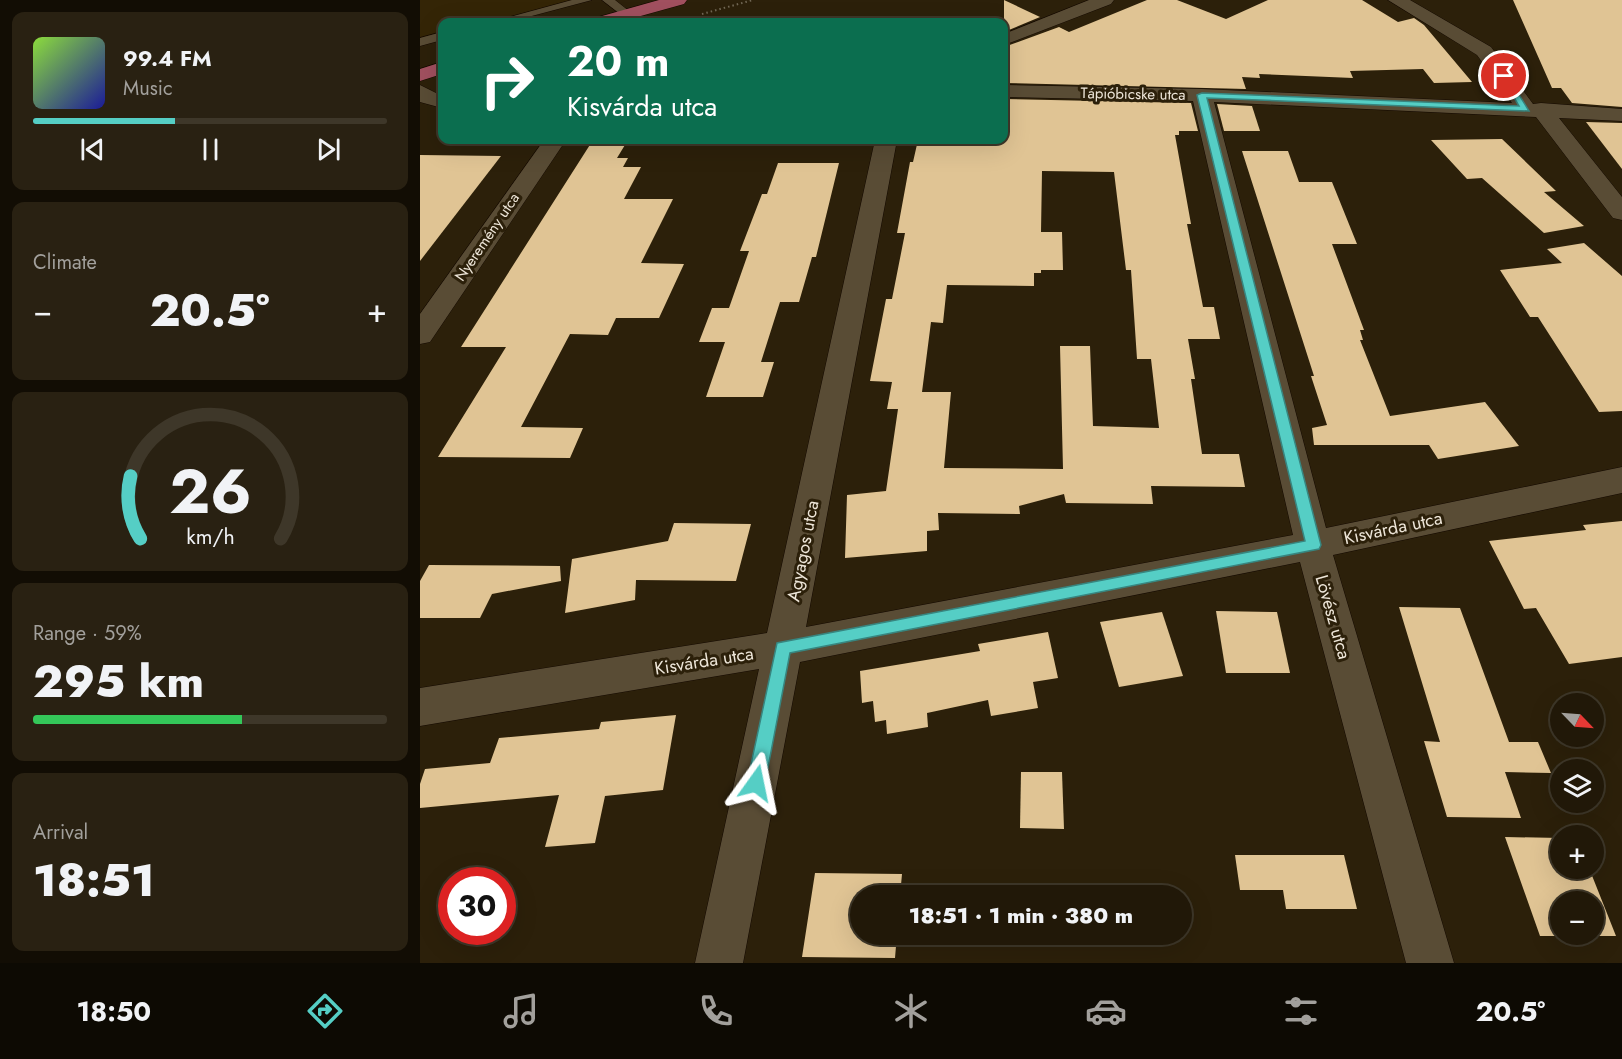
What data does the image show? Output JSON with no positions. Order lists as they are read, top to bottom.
{
  "streets": {
    "street": [
      "Tápióbicske utca",
      "Nyeremény utca",
      "Kisvárda utca",
      "Agyagos utca",
      "Lövész utca"
    ]
  },
  "crossings": [
    ["Tápióbicske utca", "Lövész utca"],
    ["Kisvárda utca", "Agyagos utca"],
    ["Kisvárda utca", "Lövész utca"]
  ],
  "north": "bottom right",
  "page": {
    "turn": ["20 m", "Kisvárda utca"],
    "song": ["99.4 FM", "Music"],
    "tile": [
      "Climate",
      ["Range · 59%", "295 km"],
      ["Arrival", "18:51"]
    ],
    "heat": ["−", "20.5°", "+"],
    "map_buttons": ["+", "−"],
    "limit": "30",
    "trip": "18:51 · 1 min · 380 m",
    "tabs": ["18:50", "20.5°"],
    "gauge": ["26", "km/h"]
  }
}
